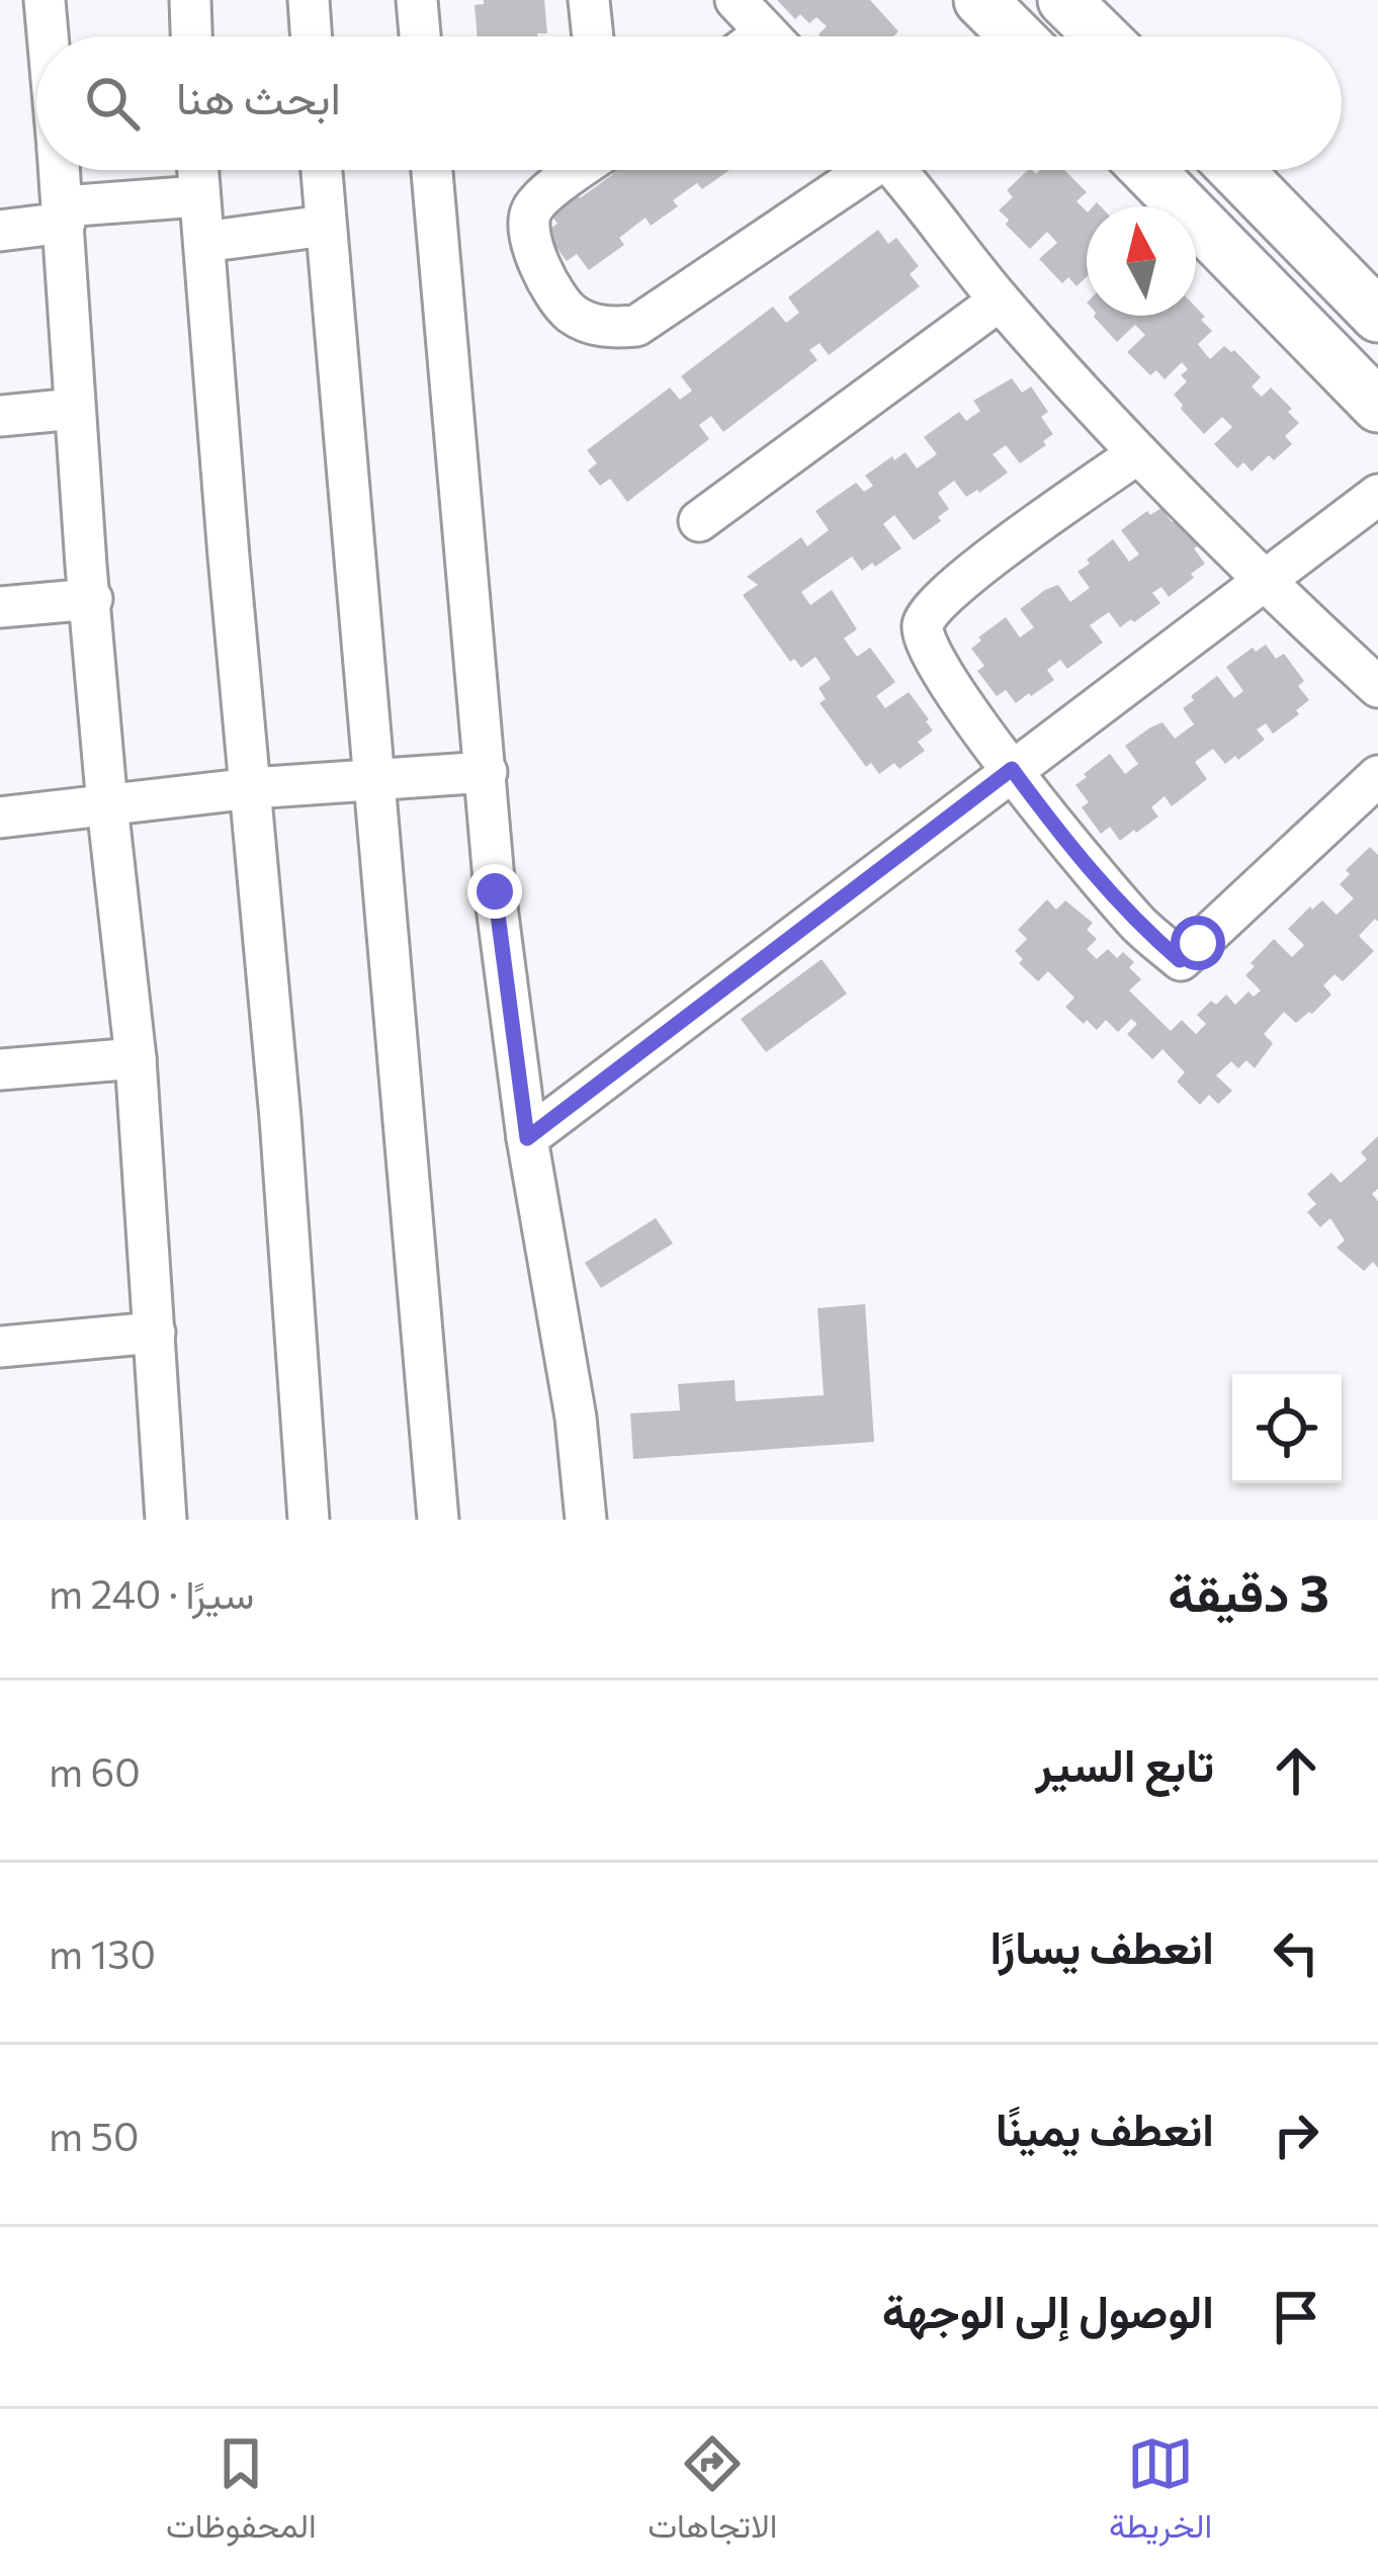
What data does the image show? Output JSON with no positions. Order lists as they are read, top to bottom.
{
  "north": "top",
  "page": {
    "search": "ابحث هنا",
    "heading": ["3 دقيقة", "سيرًا · 240 m"],
    "list": [
      ["تابع السير", "60 m"],
      ["انعطف يسارًا", "130 m"],
      ["انعطف يمينًا", "50 m"],
      "الوصول إلى الوجهة"
    ],
    "nav": ["الخريطة", "الاتجاهات", "المحفوظات"]
  }
}
